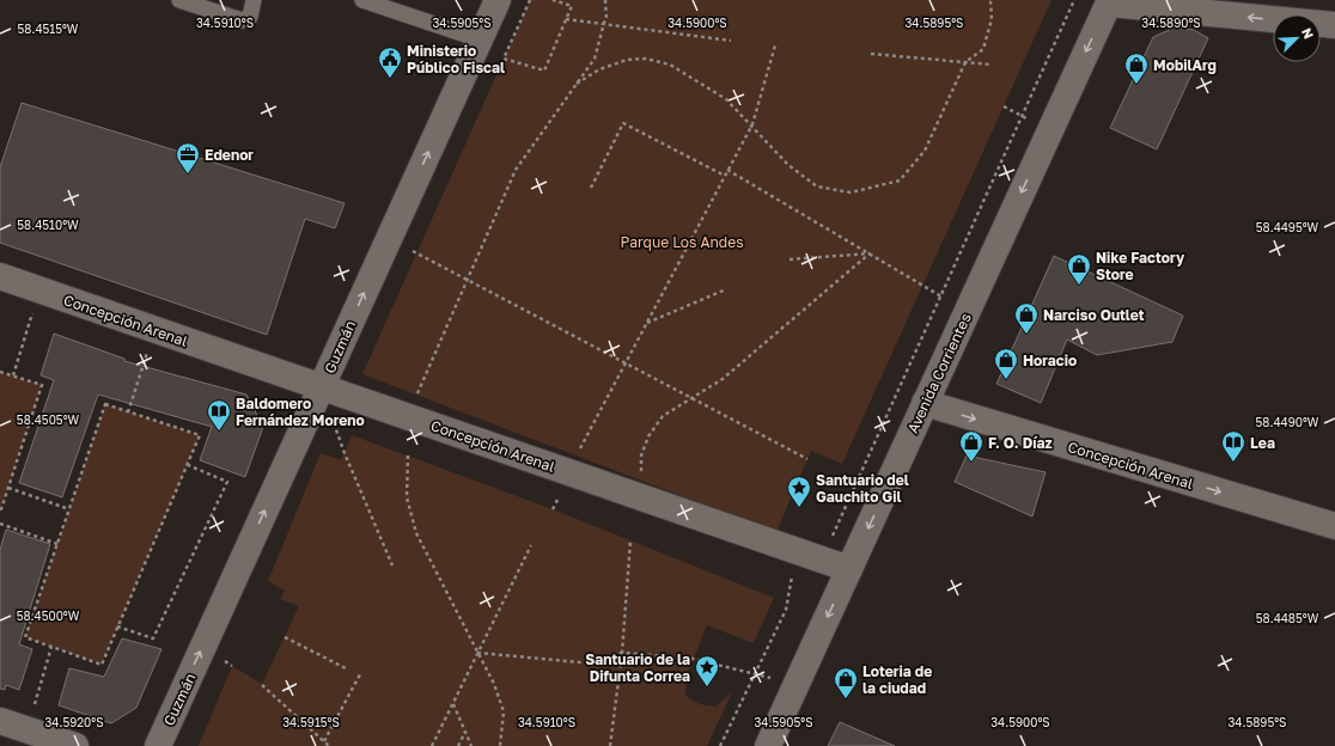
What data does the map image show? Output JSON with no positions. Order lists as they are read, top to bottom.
{
  "streets": {
    "street": ["Concepción Arenal", "Guzmán", "Avenida Corrientes"]
  },
  "crossings": [
    ["Concepción Arenal", "Guzmán"],
    ["Concepción Arenal", "Avenida Corrientes"]
  ],
  "one_way": ["Guzmán", "Avenida Corrientes"],
  "parks": ["Parque Los Andes"],
  "places": {
    "public building": ["Ministerio Público Fiscal"],
    "shop": [
      "MobilArg",
      "Nike Factory Store",
      "Narciso Outlet",
      "Horacio",
      "F. O. Díaz",
      "Loteria de la ciudad"
    ],
    "office": ["Edenor"],
    "library": ["Baldomero Fernández Moreno", "Lea"],
    "place": ["Santuario del Gauchito Gil", "Santuario de la Difunta Correa"]
  },
  "north": "top right",
  "coordinates": [
    "34.5910°S",
    "34.5905°S",
    "34.5900°S",
    "34.5895°S",
    "34.5890°S",
    "58.4515°W",
    "58.4510°W",
    "58.4495°W",
    "58.4505°W",
    "58.4490°W",
    "58.4500°W",
    "58.4485°W",
    "34.5920°S",
    "34.5915°S"
  ]
}
